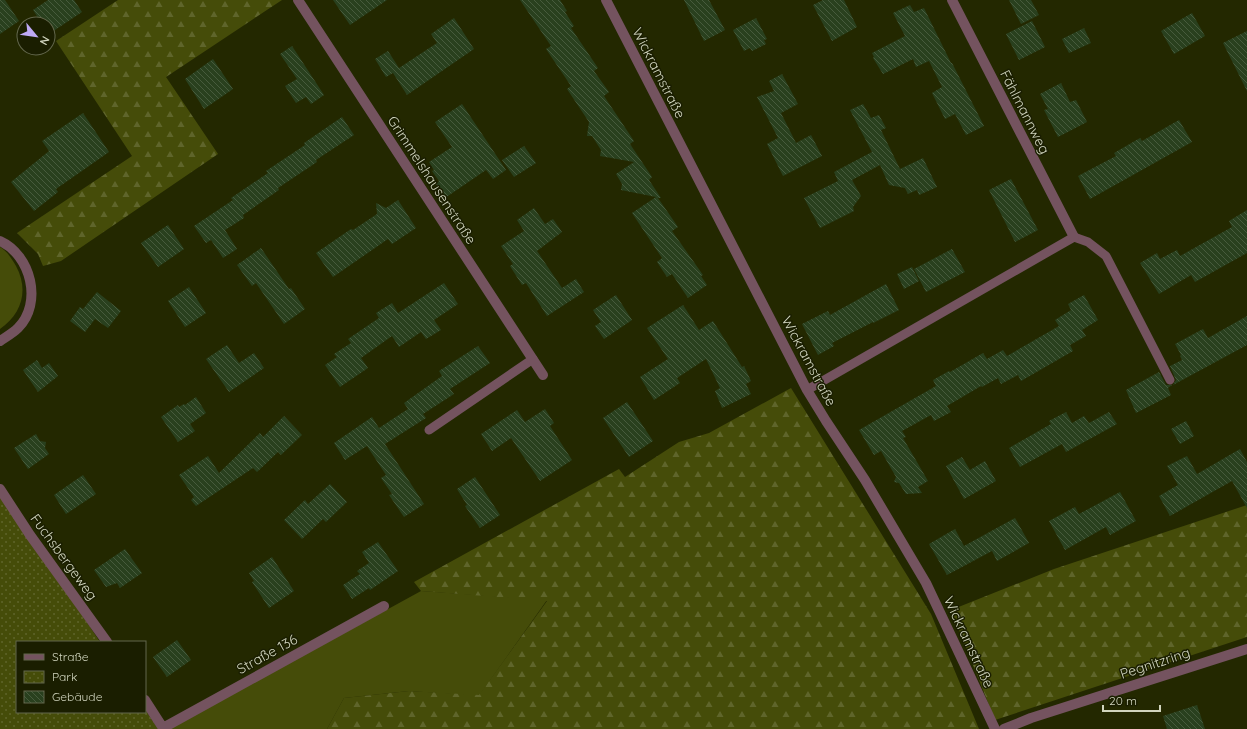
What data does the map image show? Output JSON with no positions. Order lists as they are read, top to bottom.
{
  "streets": {
    "street": [
      "Wickramstraße",
      "Fählmannweg",
      "Grimmelshausenstraße",
      "Fuchsbergeweg",
      "Straße 136",
      "Pegnitzring"
    ]
  },
  "legend": ["Straße", "Park", "Gebäude"],
  "scale_bar": "20 m",
  "north": "bottom right"
}
